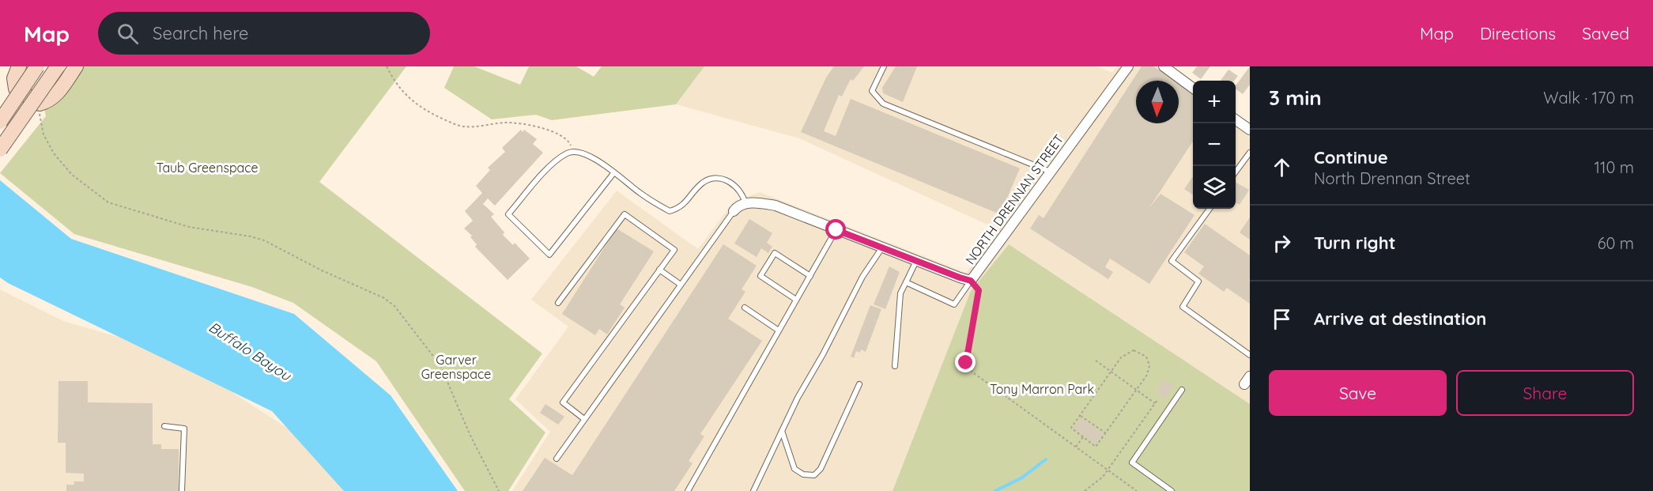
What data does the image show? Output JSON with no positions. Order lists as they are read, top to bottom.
{
  "streets": {
    "street": ["NORTH DRENNAN STREET"]
  },
  "water": ["Buffalo Bayou"],
  "parks": ["Taub Greenspace", "Garver Greenspace", "Tony Marron Park"],
  "north": "bottom",
  "page": {
    "header": "Map",
    "search": "Search here",
    "nav": ["Map", "Directions", "Saved"],
    "heading": ["3 min", "Walk · 170 m"],
    "map_buttons": ["+", "−"],
    "list": [
      ["Continue", "North Drennan Street", "110 m"],
      ["Turn right", "60 m"],
      "Arrive at destination"
    ],
    "buttons": ["Save", "Share"]
  }
}
